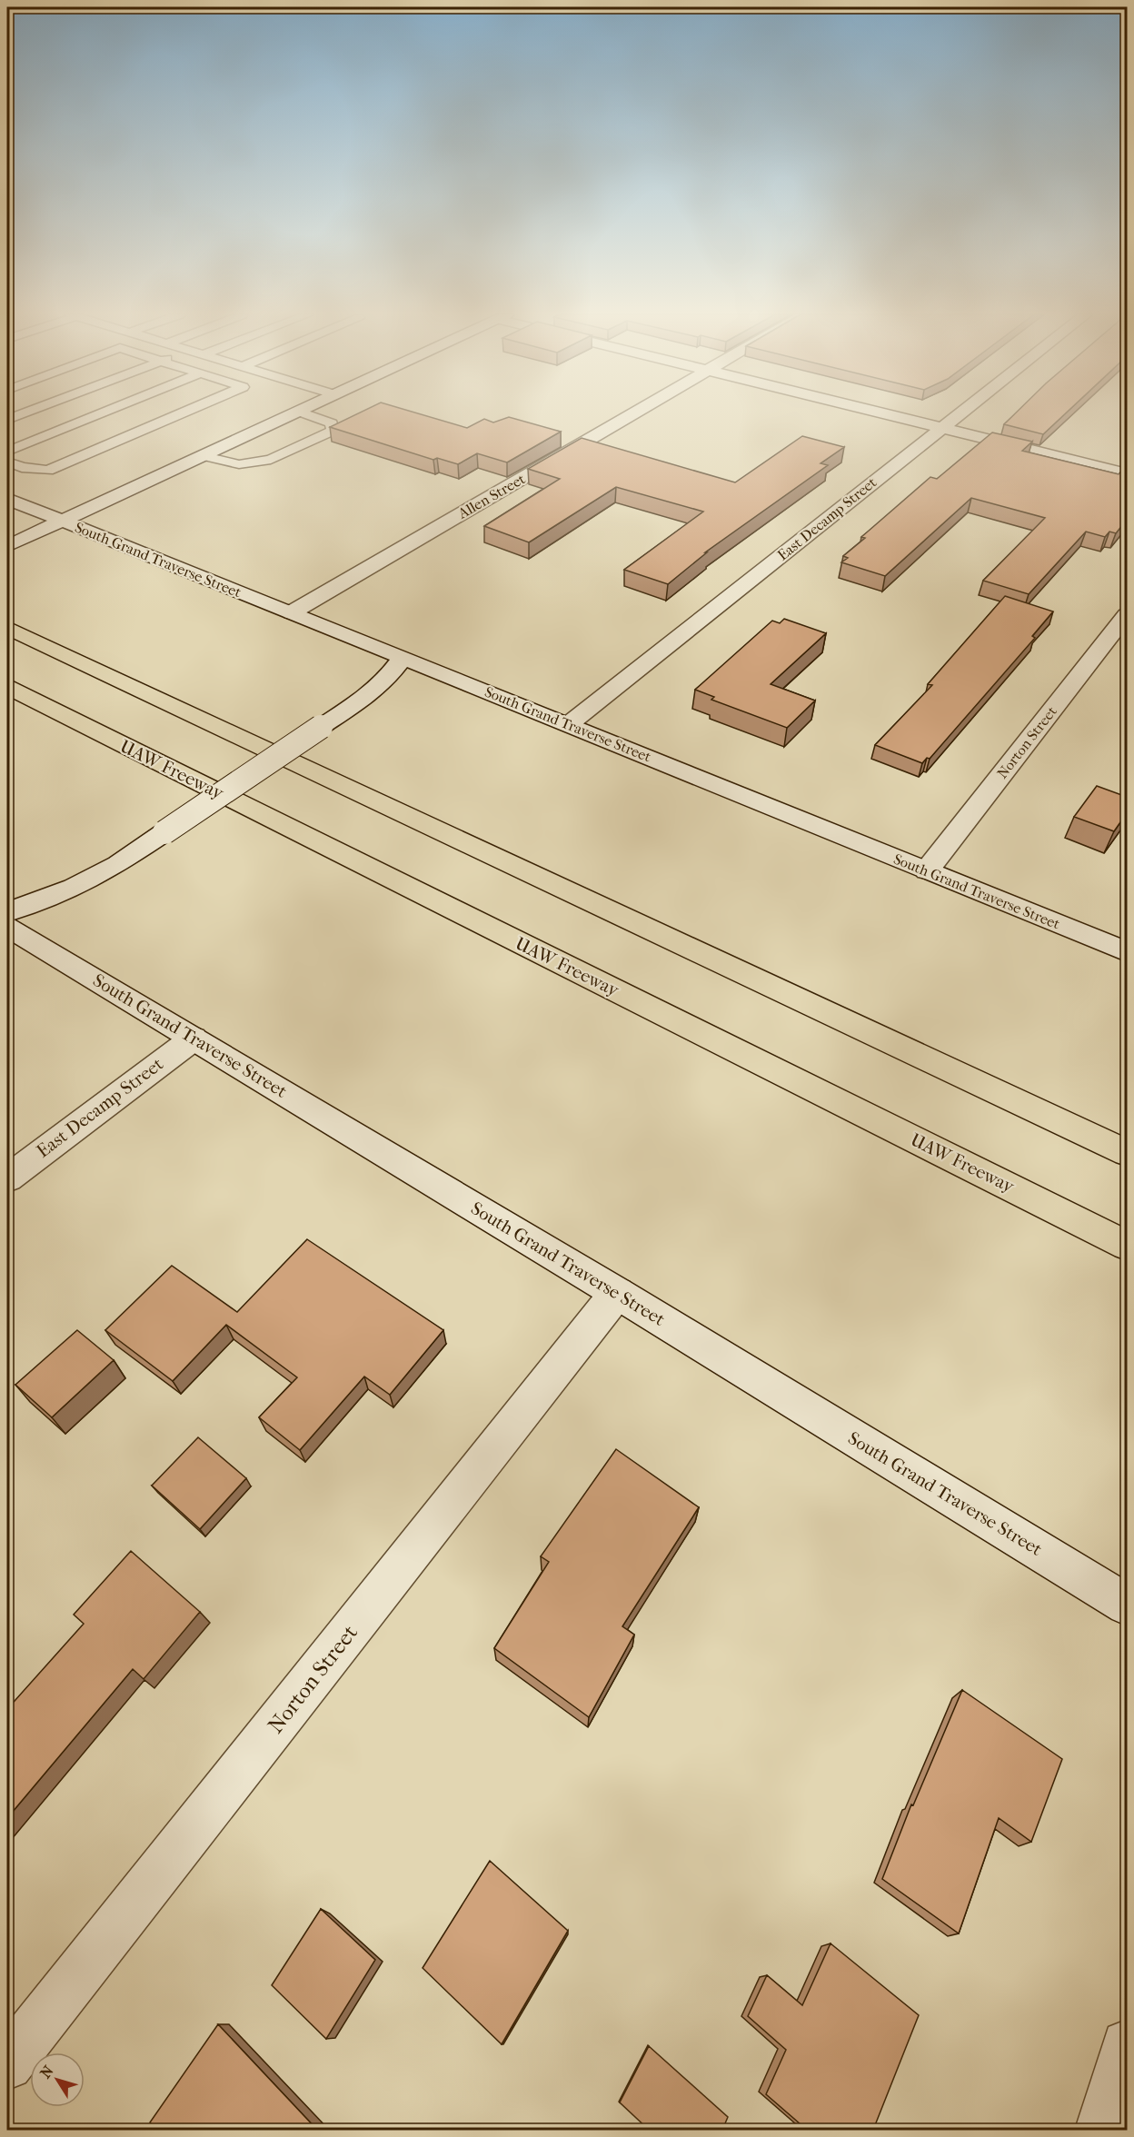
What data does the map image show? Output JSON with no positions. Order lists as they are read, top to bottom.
{
  "streets": {
    "highway": ["UAW Freeway"],
    "street": [
      "Allen Street",
      "East Decamp Street",
      "South Grand Traverse Street",
      "Norton Street"
    ]
  },
  "crossings": [
    ["Allen Street", "South Grand Traverse Street"],
    ["East Decamp Street", "South Grand Traverse Street"],
    ["South Grand Traverse Street", "Norton Street"]
  ],
  "north": "top left"
}
